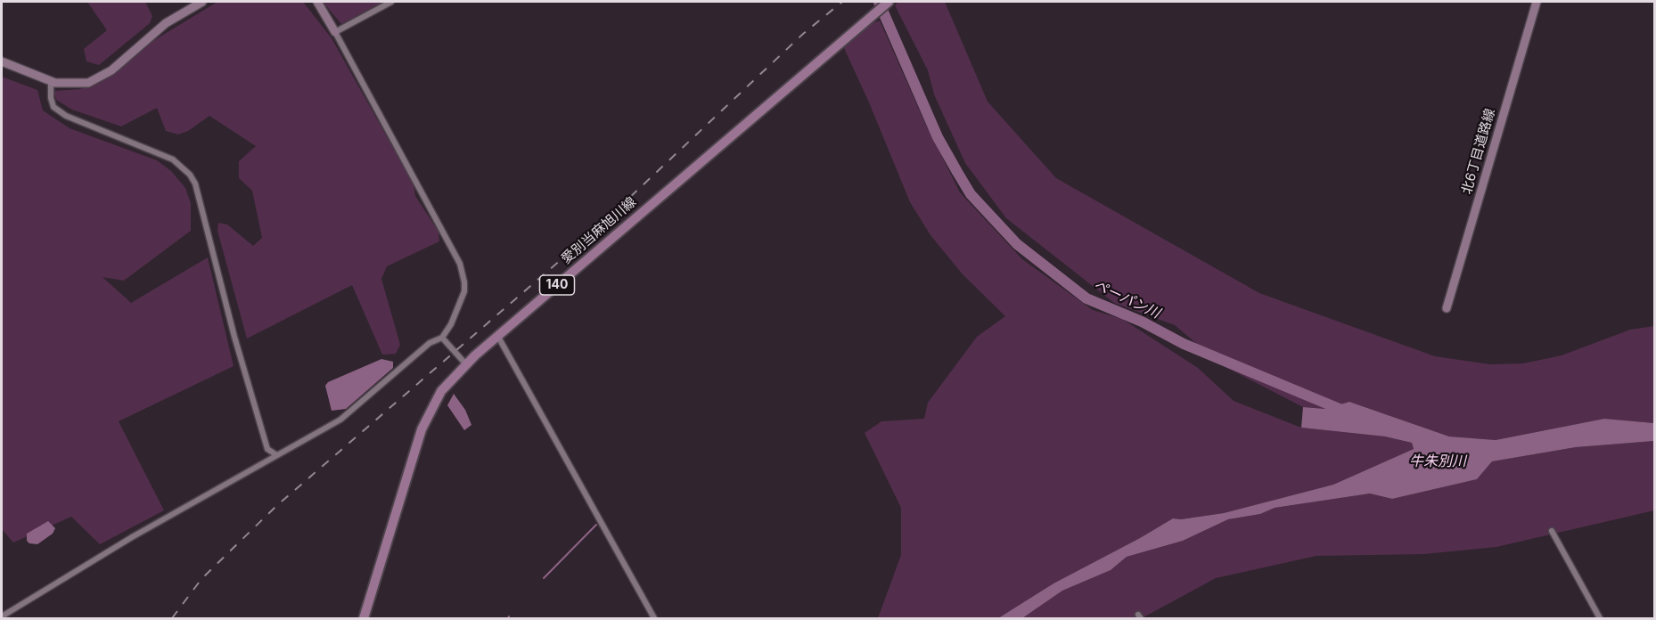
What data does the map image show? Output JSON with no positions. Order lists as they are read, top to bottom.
{
  "streets": {
    "main road": ["愛別当麻旭川線", "140"],
    "street": ["北6丁目道路線"]
  },
  "water": ["ペーパン川", "牛朱別川"]
}
